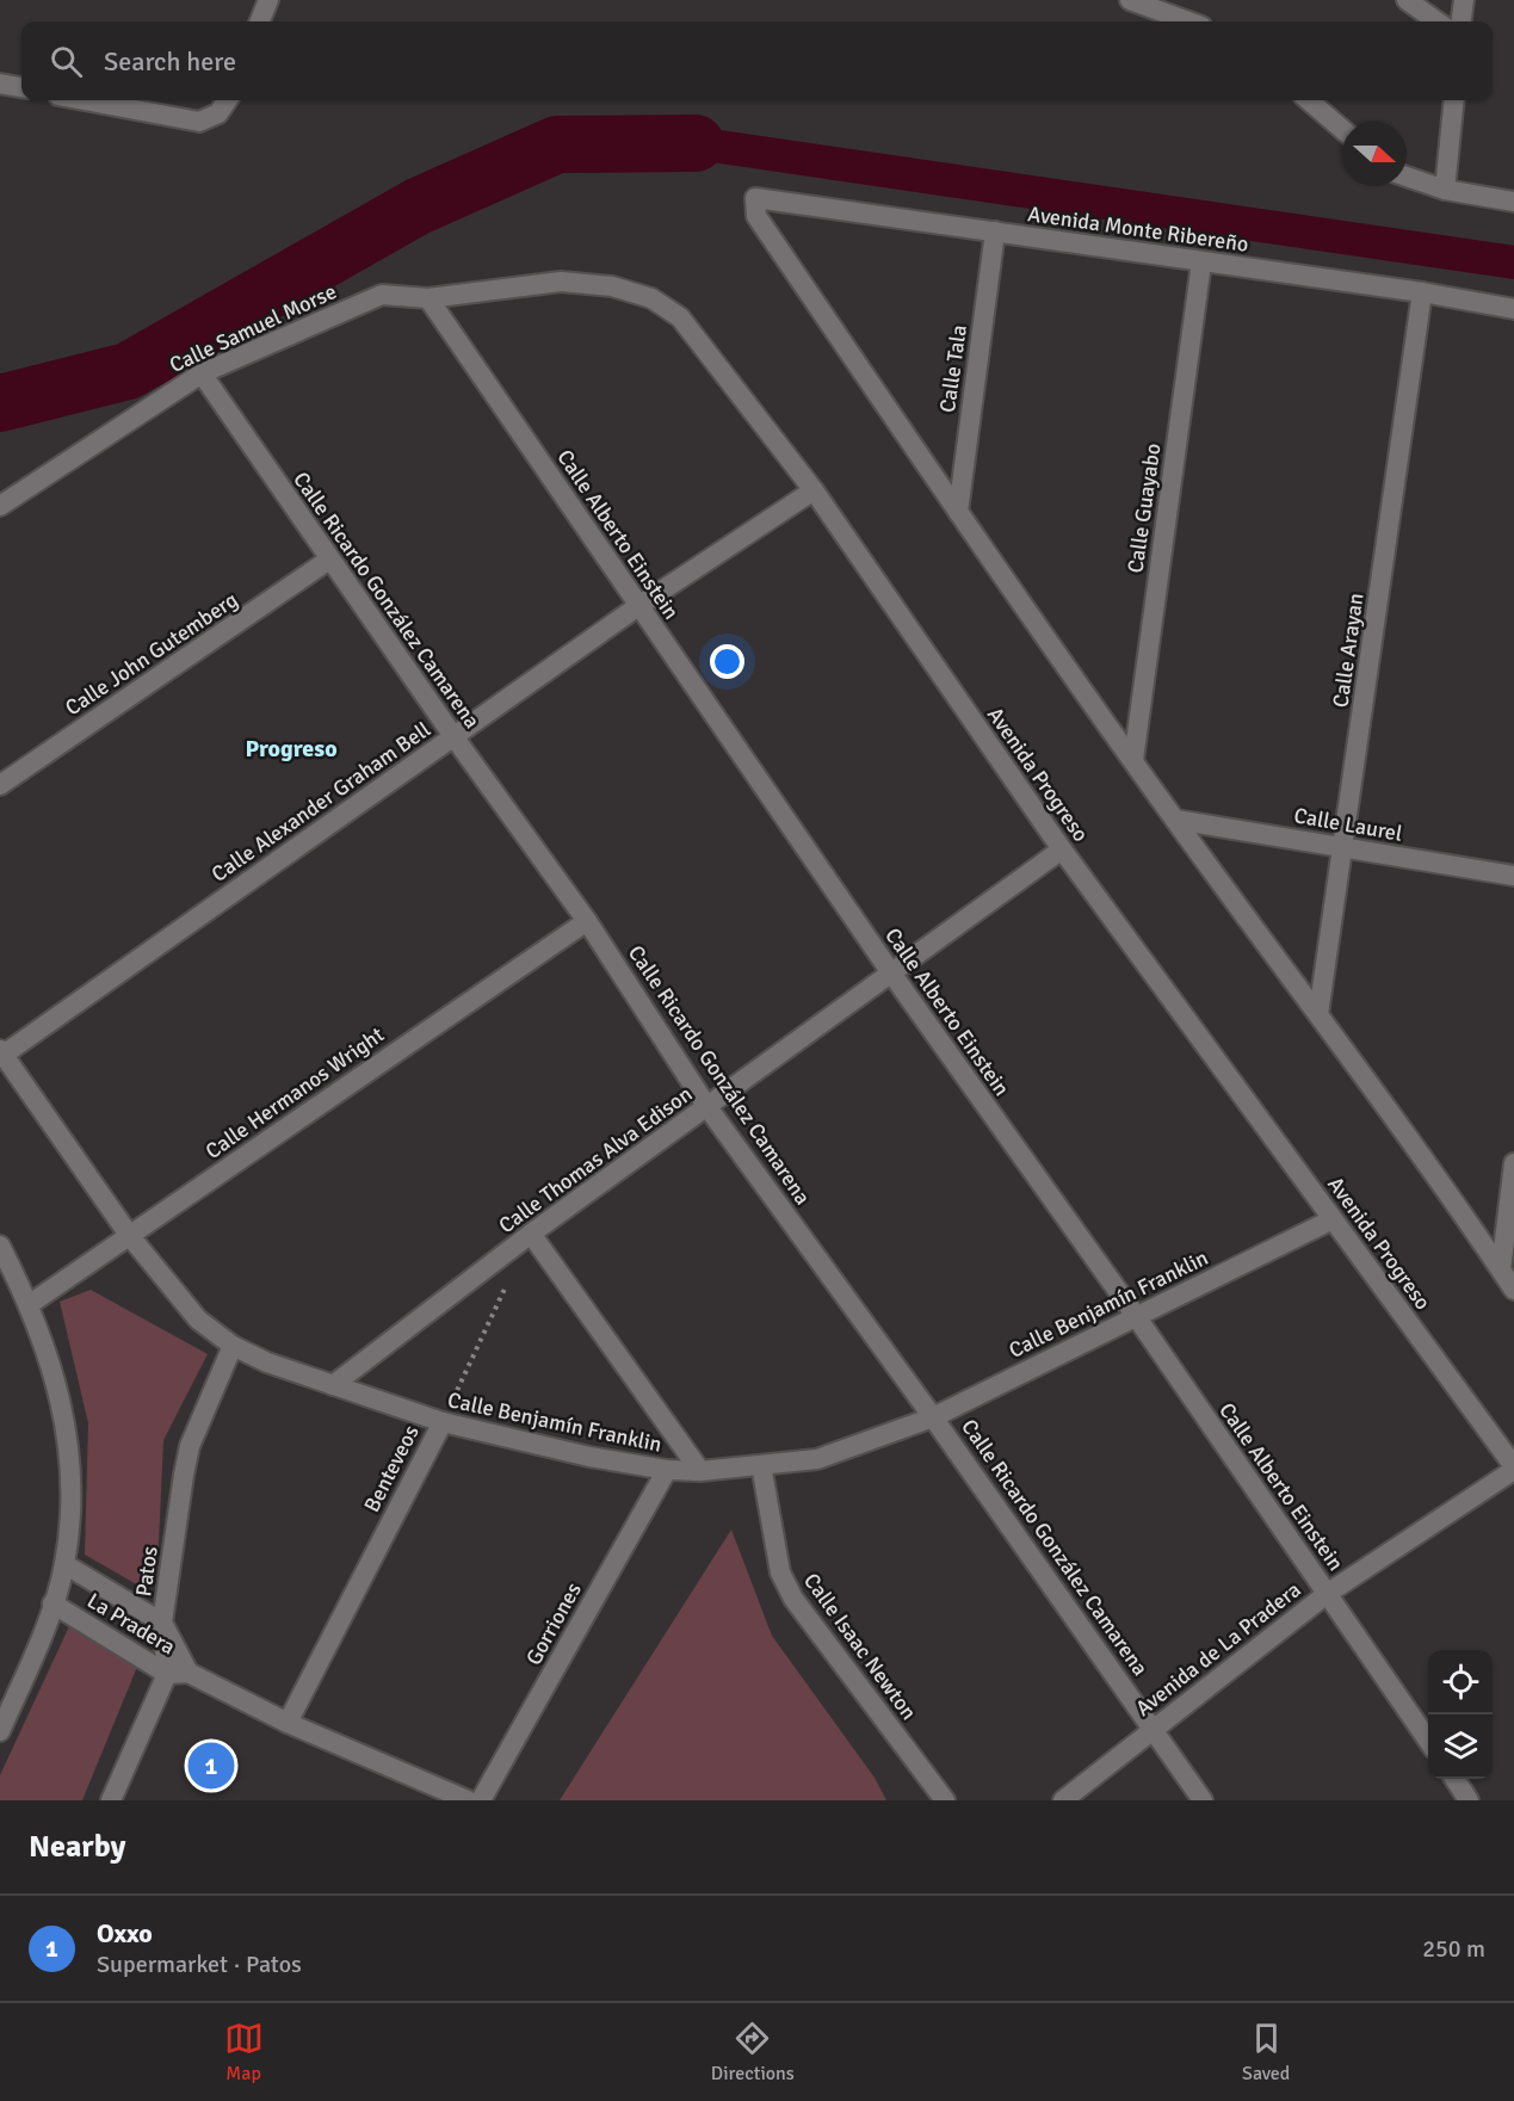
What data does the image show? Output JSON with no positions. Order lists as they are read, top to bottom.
{
  "streets": {
    "street": [
      "Avenida Monte Ribereño",
      "Calle Samuel Morse",
      "Calle Tala",
      "Calle Guayabo",
      "Calle Alberto Einstein",
      "Calle Ricardo González Camarena",
      "Calle Arayan",
      "Calle John Gutemberg",
      "Avenida Progreso",
      "Calle Alexander Graham Bell",
      "Calle Laurel",
      "Calle Hermanos Wright",
      "Calle Thomas Alva Edison",
      "Calle Benjamín Franklin",
      "Benteveos",
      "Patos",
      "La Pradera",
      "Gorriones",
      "Calle Isaac Newton",
      "Avenida de La Pradera"
    ]
  },
  "crossings": [
    ["Avenida Monte Ribereño", "Calle Tala"],
    ["Avenida Monte Ribereño", "Calle Guayabo"],
    ["Avenida Monte Ribereño", "Calle Arayan"],
    ["Calle Samuel Morse", "Calle Alberto Einstein"],
    ["Calle Samuel Morse", "Calle Ricardo González Camarena"],
    ["Calle Samuel Morse", "Avenida Progreso"],
    ["Calle Alberto Einstein", "Avenida Progreso"],
    ["Calle Alberto Einstein", "Calle Alexander Graham Bell"],
    ["Calle Alberto Einstein", "Calle Thomas Alva Edison"],
    ["Calle Alberto Einstein", "Calle Benjamín Franklin"],
    ["Calle Alberto Einstein", "Avenida de La Pradera"],
    ["Calle Ricardo González Camarena", "Calle John Gutemberg"],
    ["Calle Ricardo González Camarena", "Calle Alexander Graham Bell"],
    ["Calle Ricardo González Camarena", "Calle Hermanos Wright"],
    ["Calle Ricardo González Camarena", "Calle Thomas Alva Edison"],
    ["Calle Ricardo González Camarena", "Calle Benjamín Franklin"],
    ["Calle Ricardo González Camarena", "Avenida de La Pradera"],
    ["Calle Arayan", "Calle Laurel"],
    ["Avenida Progreso", "Calle Alexander Graham Bell"],
    ["Avenida Progreso", "Calle Thomas Alva Edison"],
    ["Avenida Progreso", "Calle Benjamín Franklin"],
    ["Avenida Progreso", "Avenida de La Pradera"],
    ["Calle Alexander Graham Bell", "Calle Benjamín Franklin"],
    ["Calle Hermanos Wright", "Calle Benjamín Franklin"],
    ["Calle Thomas Alva Edison", "Calle Benjamín Franklin"],
    ["Calle Benjamín Franklin", "Benteveos"],
    ["Calle Benjamín Franklin", "Patos"],
    ["Calle Benjamín Franklin", "Gorriones"],
    ["Calle Benjamín Franklin", "Calle Isaac Newton"],
    ["Patos", "La Pradera"]
  ],
  "districts": ["Progreso"],
  "north": "right",
  "page": {
    "search": "Search here",
    "pins": "1",
    "heading": "Nearby",
    "list": [
      {
        "mark": "1",
        "name": "Oxxo",
        "note": "Supermarket · Patos",
        "value": "250 m"
      }
    ],
    "nav": ["Map", "Directions", "Saved"]
  }
}
